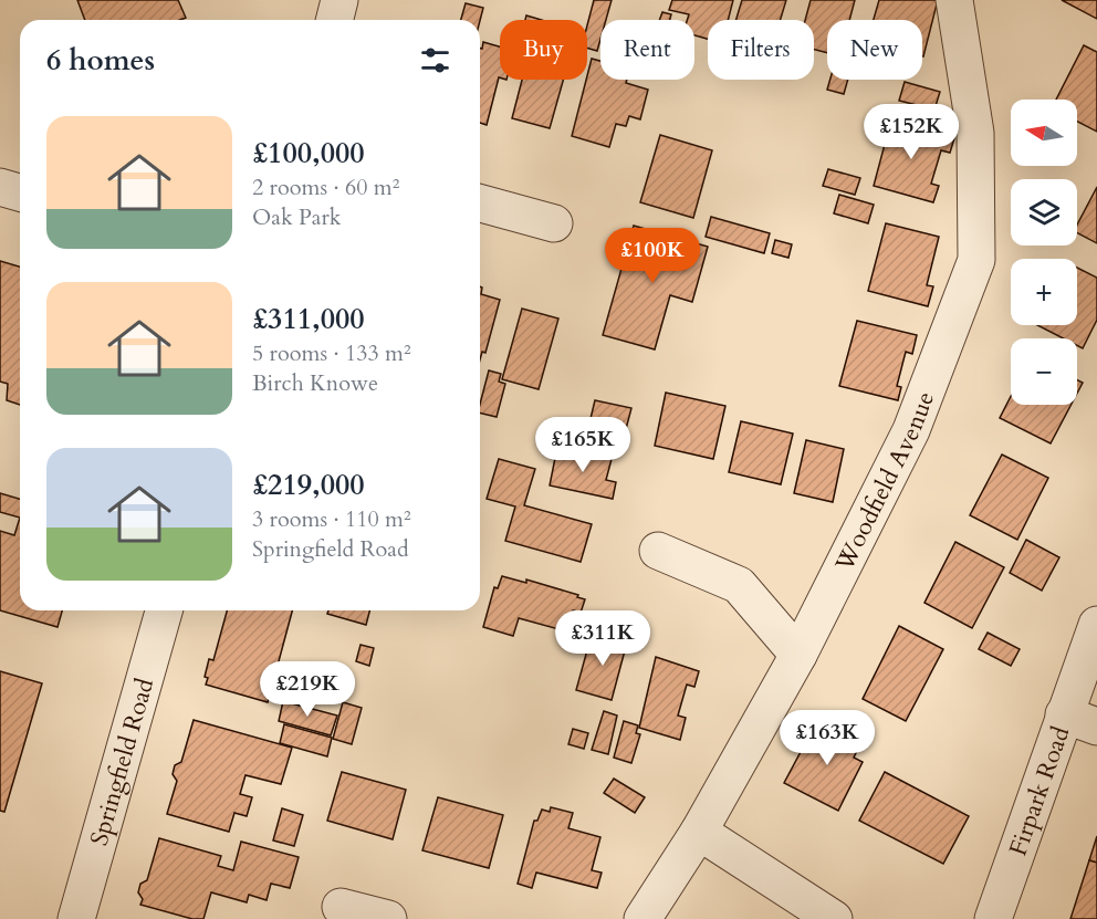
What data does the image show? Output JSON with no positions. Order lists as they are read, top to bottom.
{
  "streets": {
    "street": ["Woodfield Avenue", "Springfield Road", "Firpark Road"]
  },
  "north": "left",
  "page": {
    "chip": [
      "Buy",
      "Rent",
      "Filters",
      "New"
    ],
    "heading": "6 homes",
    "map_buttons": ["+", "−"],
    "list": [
      {
        "name": "£100,000",
        "note": "2 rooms · 60 m² · Oak Park"
      },
      {
        "name": "£311,000",
        "note": "5 rooms · 133 m² · Birch Knowe"
      },
      {
        "name": "£219,000",
        "note": "3 rooms · 110 m² · Springfield Road"
      }
    ],
    "price": [
      "£152K",
      "£100K",
      "£165K",
      "£311K",
      "£219K",
      "£163K"
    ]
  }
}
